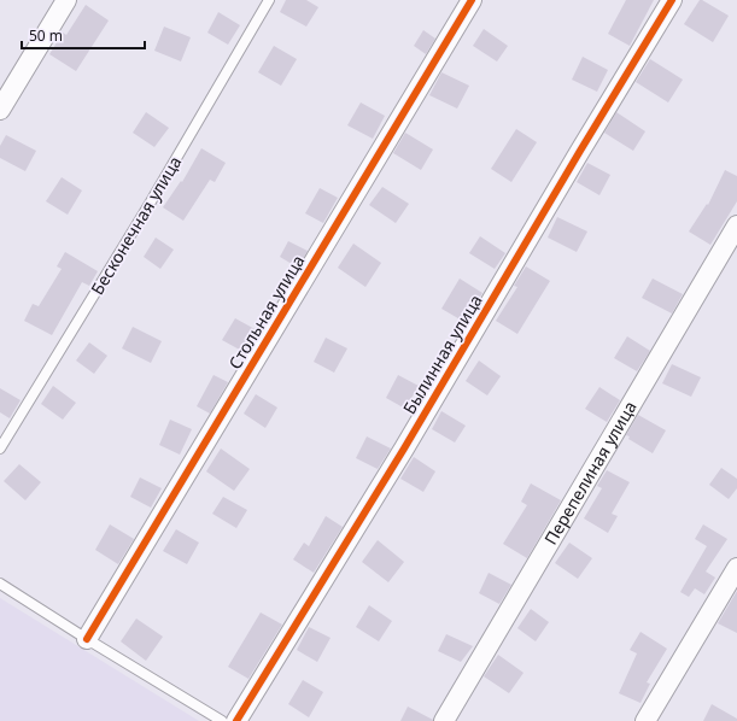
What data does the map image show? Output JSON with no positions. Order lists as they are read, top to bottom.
{
  "streets": {
    "street": ["Стольная улица", "Былинная улица", "Перепелиная улица"],
    "lane": ["Бесконечная улица"]
  },
  "scale_bar": "50 m"
}
